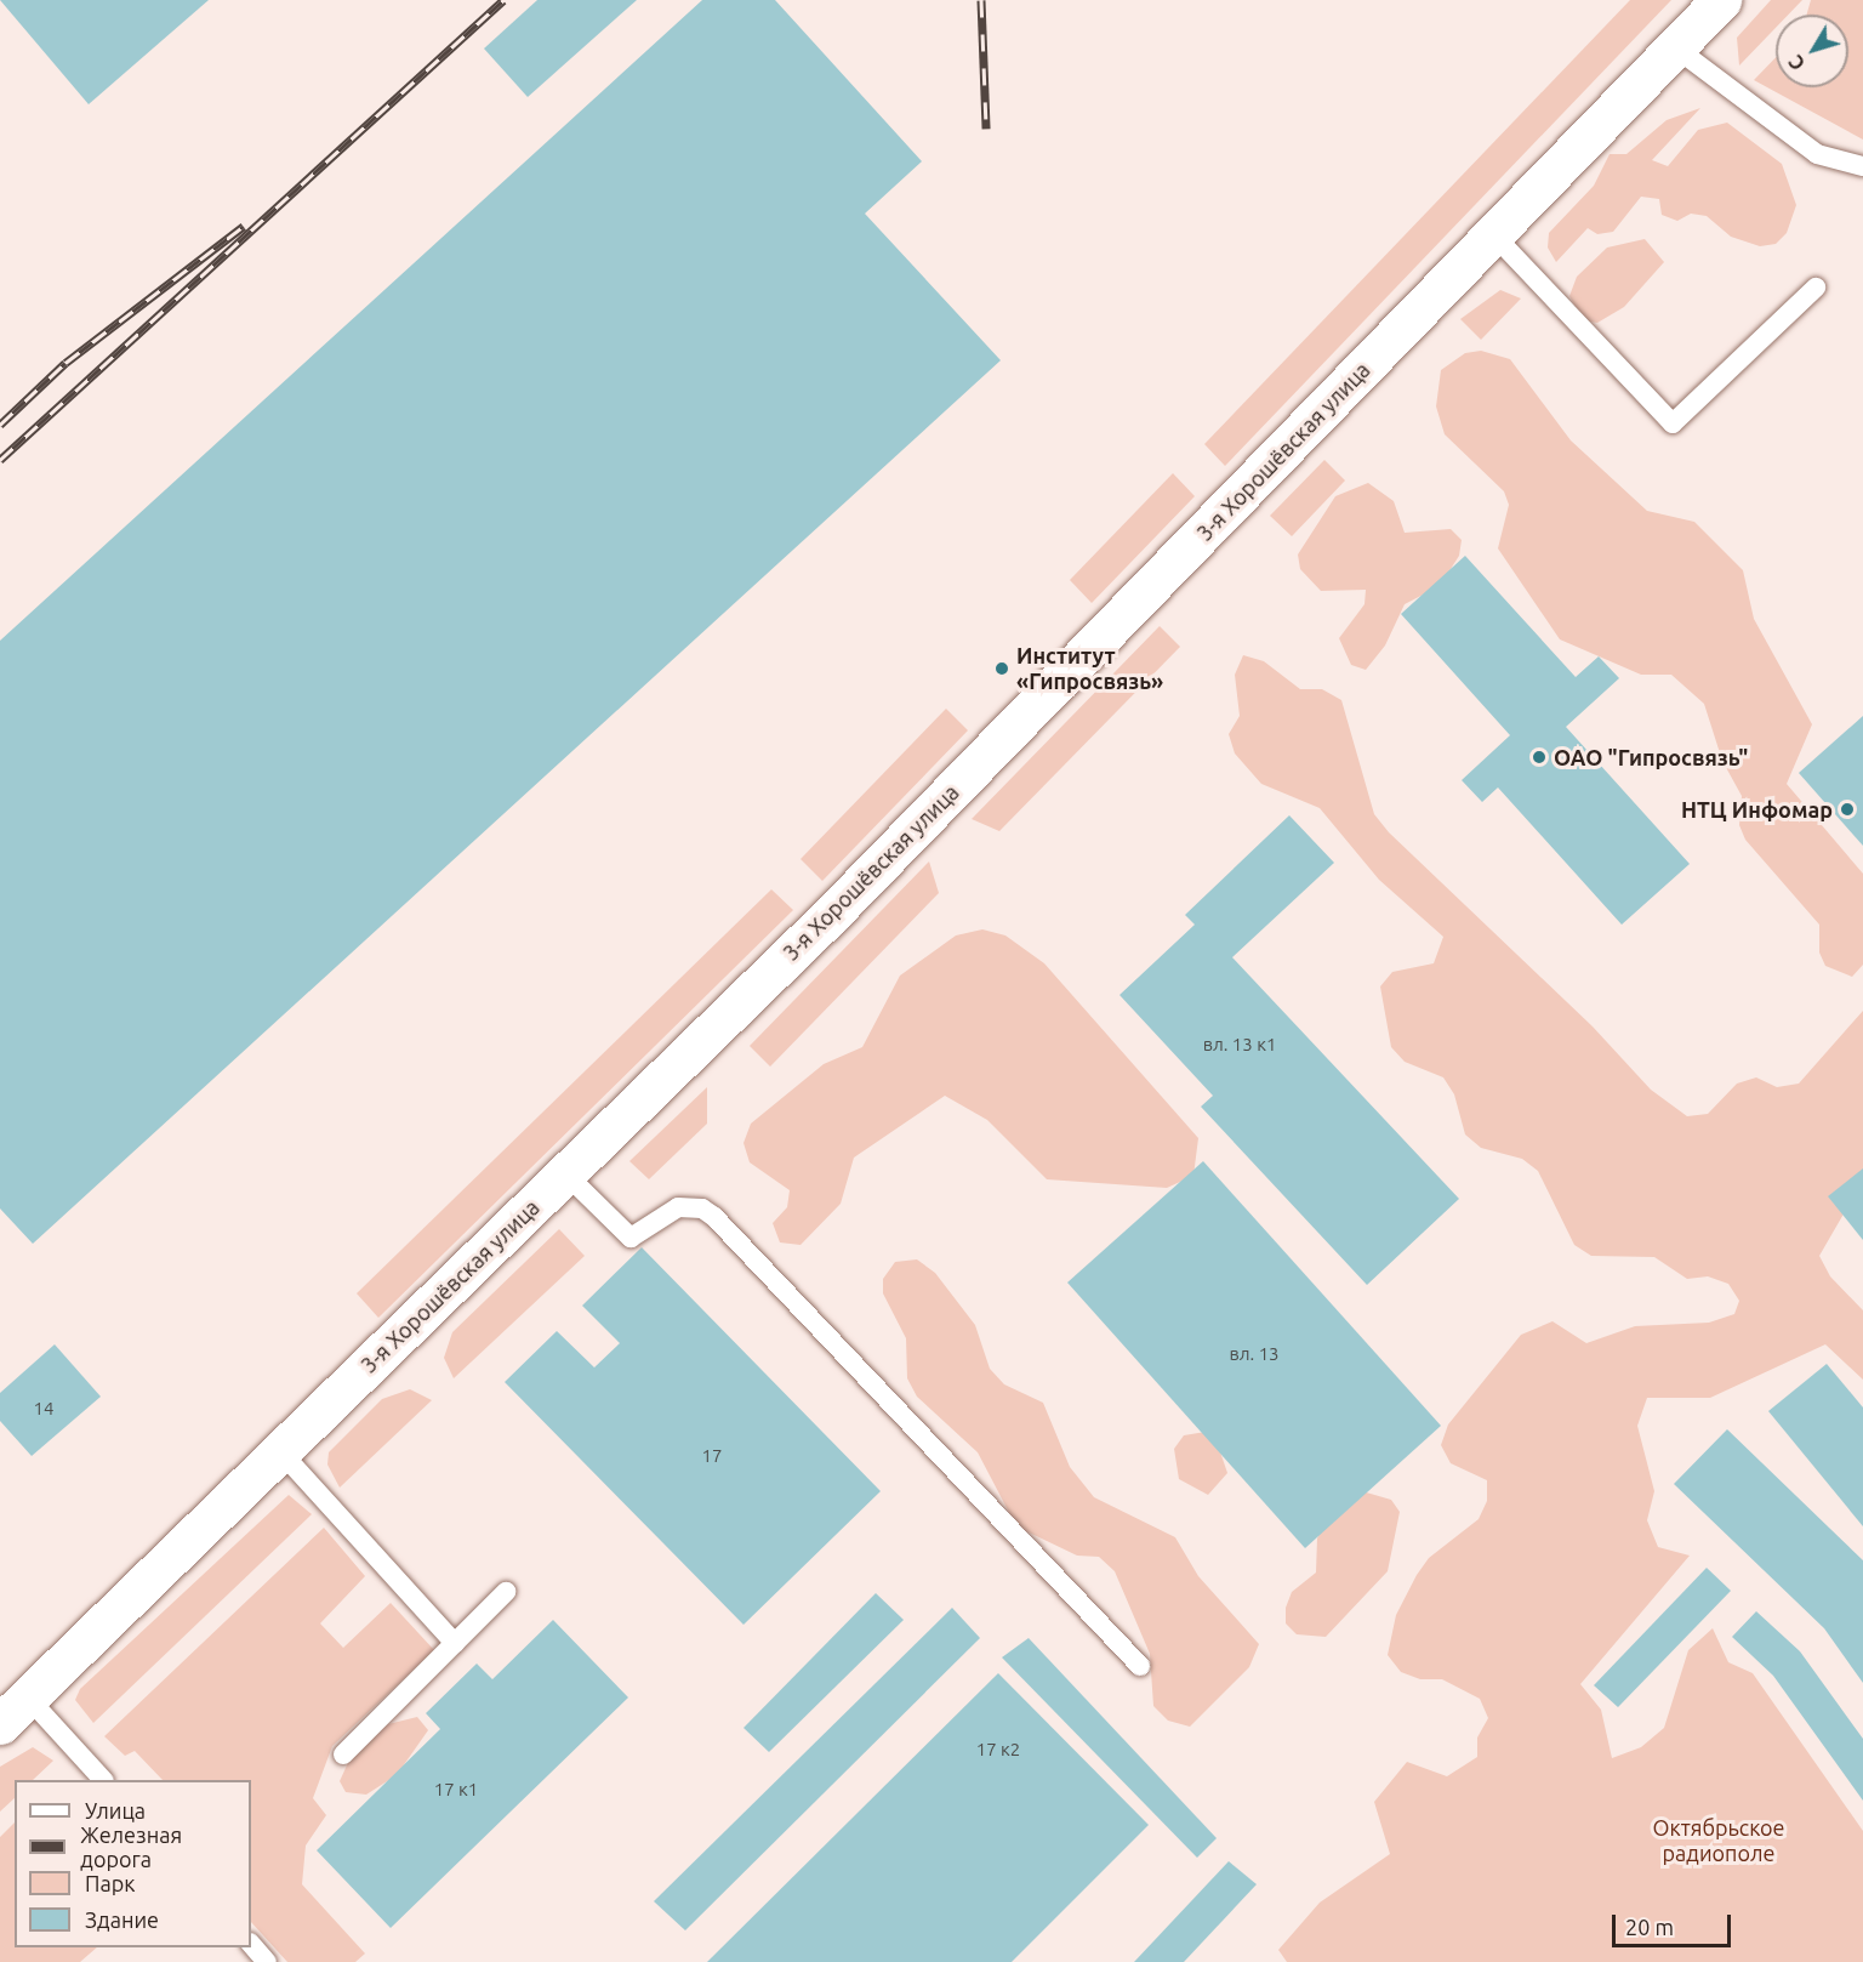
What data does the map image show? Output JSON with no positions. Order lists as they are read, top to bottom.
{
  "streets": {
    "street": ["3-я Хорошёвская улица"]
  },
  "parks": ["Октябрьское радиополе"],
  "places": ["Институт «Гипросвязь»", "ОАО \"Гипросвязь\"", "НТЦ Инфомар"],
  "house_numbers": [
    "вл. 13 к1",
    "вл. 13",
    "14",
    "17",
    "17 к2",
    "17 к1"
  ],
  "legend": [
    "Улица",
    "Железная дорога",
    "Парк",
    "Здание"
  ],
  "scale_bar": "20 m",
  "north": "bottom left"
}
